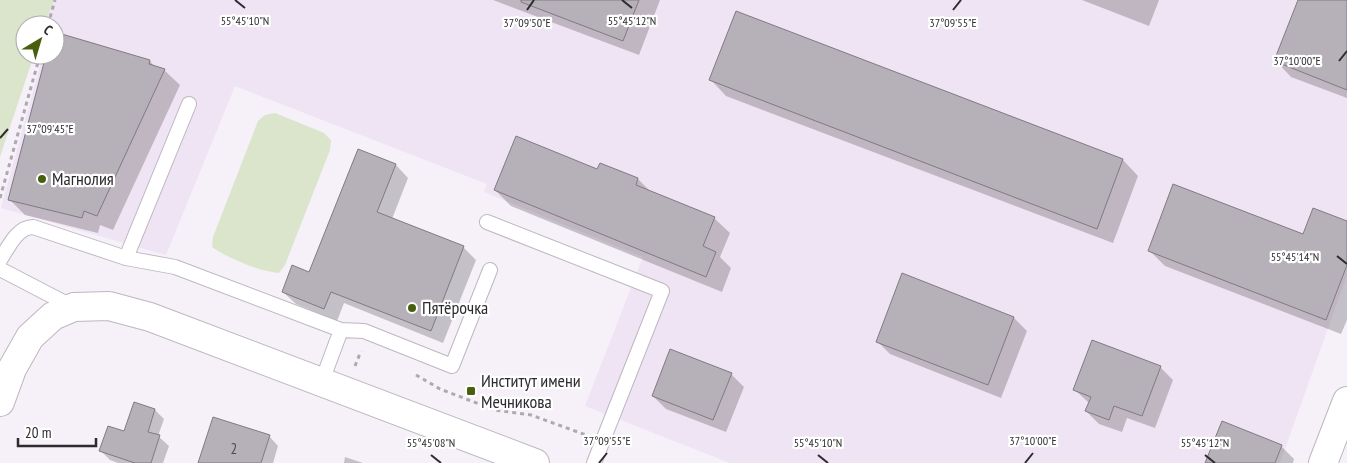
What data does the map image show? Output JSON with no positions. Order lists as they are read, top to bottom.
{
  "places": {
    "other": ["Магнолия", "Пятёрочка"],
    "transit": ["Институт имени Мечникова"]
  },
  "house_numbers": ["2"],
  "scale_bar": "20 m",
  "north": "top right",
  "coordinates": [
    "55°45'10\"N",
    "55°45'12\"N",
    "37°09'50\"E",
    "37°09'55\"E",
    "37°10'00\"E",
    "37°09'45\"E",
    "55°45'14\"N",
    "55°45'08\"N"
  ]
}
